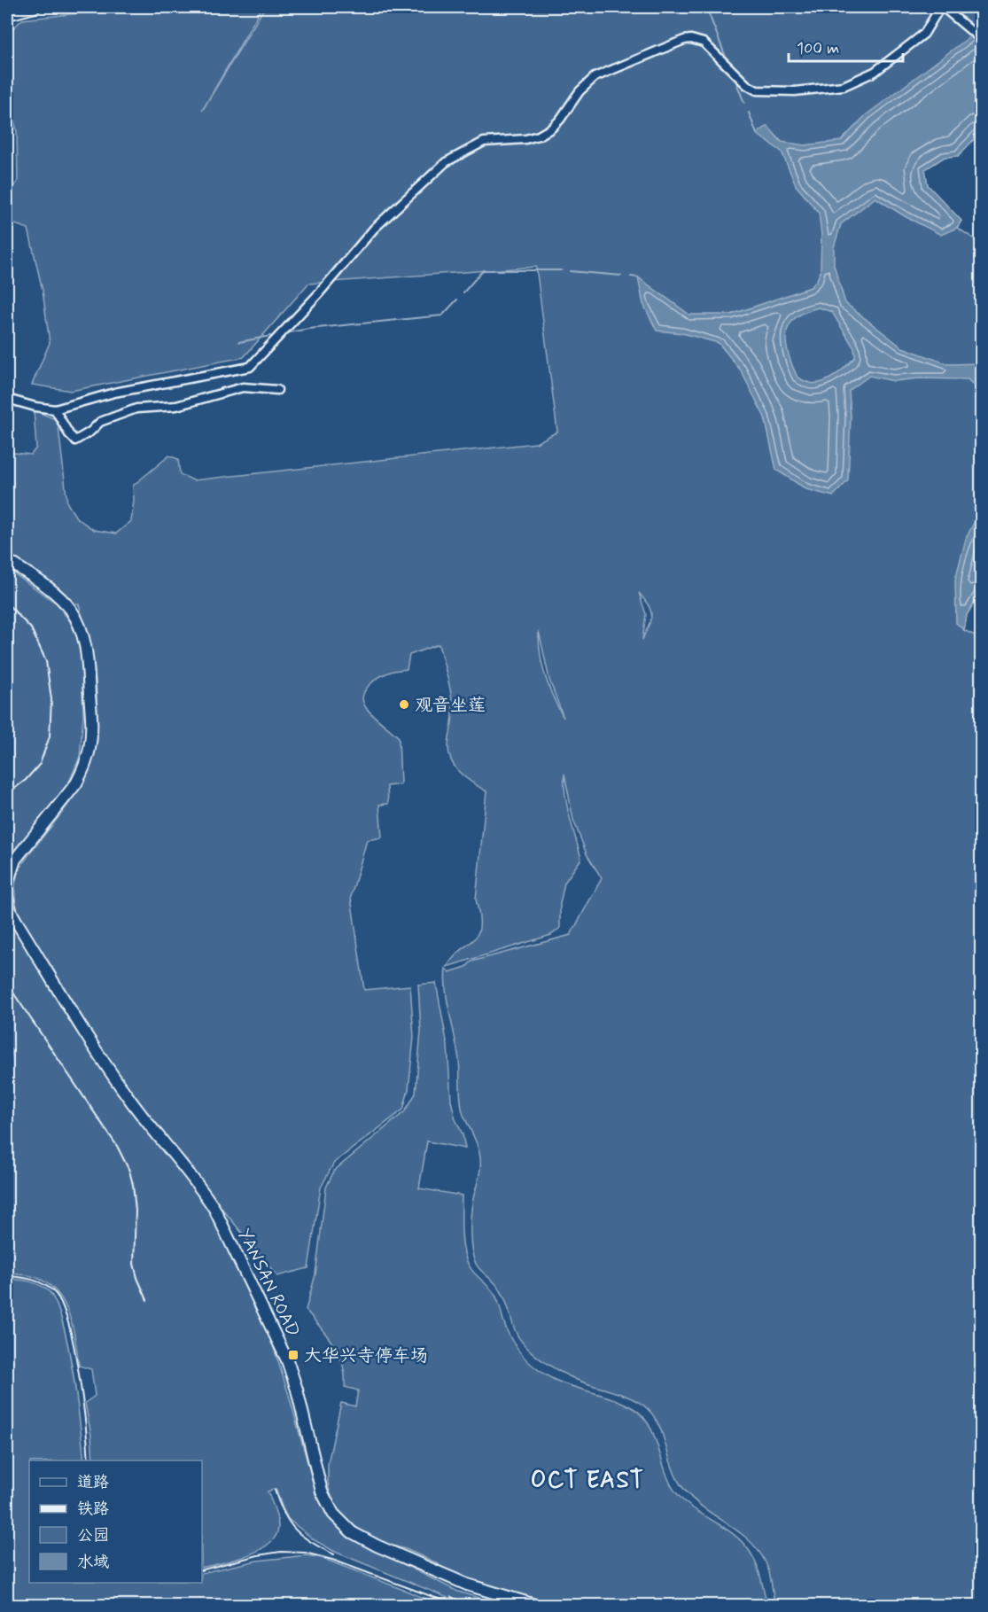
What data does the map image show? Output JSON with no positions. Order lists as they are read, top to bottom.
{
  "streets": {
    "main road": ["YANSAN ROAD"]
  },
  "districts": ["OCT EAST"],
  "places": {
    "other": ["观音坐莲"],
    "transit": ["大华兴寺停车场"]
  },
  "legend": [
    "道路",
    "铁路",
    "公园",
    "水域"
  ],
  "scale_bar": "100 m"
}
